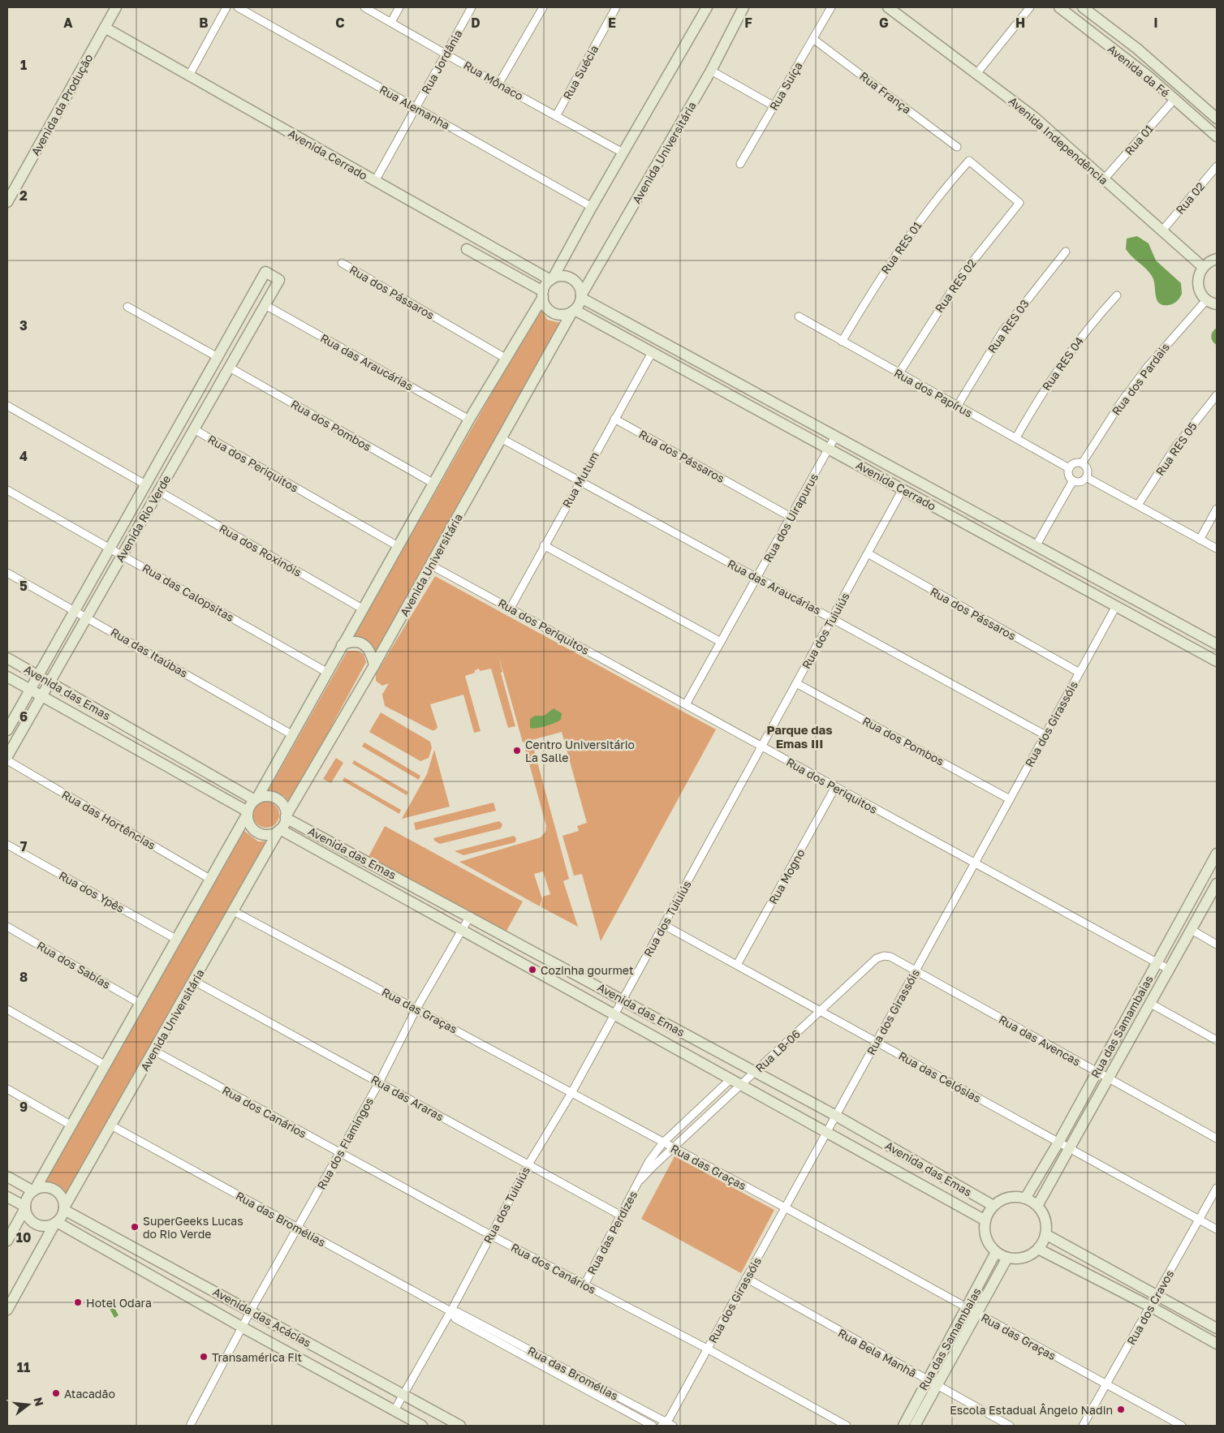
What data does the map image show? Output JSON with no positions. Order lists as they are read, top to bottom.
{
  "streets": {
    "street": [
      "Rua Jordânia",
      "Avenida da Fé",
      "Rua Suécia",
      "Rua Mônaco",
      "Rua Suíça",
      "Rua França",
      "Avenida da Produção",
      "Rua Alemanha",
      "Rua 01",
      "Avenida Independência",
      "Avenida Universitária",
      "Avenida Cerrado",
      "Rua 02",
      "Rua RES 01",
      "Rua RES 02",
      "Rua dos Pássaros",
      "Rua RES 03",
      "Rua das Araucárias",
      "Rua RES 04",
      "Rua dos Pardais",
      "Rua dos Papírus",
      "Rua dos Pombos",
      "Rua RES 05",
      "Rua dos Periquitos",
      "Rua Mutum",
      "Rua dos Uirapurus",
      "Avenida Rio Verde",
      "Rua dos Roxinóis",
      "Rua das Calopsitas",
      "Rua dos Tuiuiús",
      "Rua das Itaúbas",
      "Avenida das Emas",
      "Rua dos Girassóis",
      "Rua das Hortências",
      "Rua Mogno",
      "Rua dos Ypês",
      "Rua dos Sabías",
      "Rua das Graças",
      "Rua das Samambaias",
      "Rua das Avencas",
      "Rua LB-06",
      "Rua das Celósias",
      "Rua das Araras",
      "Rua dos Canários",
      "Rua dos Flamingos",
      "Rua das Bromélias",
      "Rua das Perdizes",
      "Rua dos Cravos",
      "Avenida das Acácias",
      "Rua Bela Manhã"
    ]
  },
  "crossings": [
    ["Rua Jordânia", "Rua Mônaco"],
    ["Rua Jordânia", "Rua Alemanha"],
    ["Rua Jordânia", "Avenida Cerrado"],
    ["Avenida da Fé", "Rua 01"],
    ["Rua Suécia", "Rua Mônaco"],
    ["Rua Suíça", "Rua França"],
    ["Avenida da Produção", "Avenida Cerrado"],
    ["Rua 01", "Avenida Independência"],
    ["Avenida Independência", "Rua 02"],
    ["Avenida Universitária", "Avenida Cerrado"],
    ["Avenida Universitária", "Rua das Araucárias"],
    ["Avenida Universitária", "Rua dos Periquitos"],
    ["Avenida Universitária", "Avenida das Emas"],
    ["Avenida Universitária", "Rua das Graças"],
    ["Avenida Universitária", "Rua das Araras"],
    ["Avenida Universitária", "Rua dos Canários"],
    ["Avenida Universitária", "Rua das Bromélias"],
    ["Avenida Universitária", "Avenida das Acácias"],
    ["Avenida Cerrado", "Rua Mutum"],
    ["Avenida Cerrado", "Rua dos Uirapurus"],
    ["Avenida Cerrado", "Rua dos Tuiuiús"],
    ["Avenida Cerrado", "Rua dos Girassóis"],
    ["Rua RES 01", "Rua RES 02"],
    ["Rua RES 01", "Rua dos Papírus"],
    ["Rua RES 02", "Rua dos Papírus"],
    ["Rua dos Pássaros", "Rua Mutum"],
    ["Rua dos Pássaros", "Rua dos Uirapurus"],
    ["Rua dos Pássaros", "Rua dos Tuiuiús"],
    ["Rua dos Pássaros", "Rua dos Girassóis"],
    ["Rua RES 03", "Rua dos Papírus"],
    ["Rua das Araucárias", "Rua Mutum"],
    ["Rua das Araucárias", "Rua dos Uirapurus"],
    ["Rua das Araucárias", "Avenida Rio Verde"],
    ["Rua das Araucárias", "Rua dos Tuiuiús"],
    ["Rua das Araucárias", "Rua dos Girassóis"],
    ["Rua RES 04", "Rua dos Papírus"],
    ["Rua dos Pardais", "Rua dos Papírus"],
    ["Rua dos Pombos", "Avenida Rio Verde"],
    ["Rua dos Pombos", "Rua dos Tuiuiús"],
    ["Rua dos Pombos", "Rua dos Girassóis"],
    ["Rua dos Periquitos", "Rua Mutum"],
    ["Rua dos Periquitos", "Rua dos Uirapurus"],
    ["Rua dos Periquitos", "Avenida Rio Verde"],
    ["Rua dos Periquitos", "Rua dos Tuiuiús"],
    ["Rua dos Periquitos", "Rua dos Girassóis"],
    ["Rua dos Periquitos", "Rua Mogno"],
    ["Rua dos Periquitos", "Rua das Samambaias"],
    ["Avenida Rio Verde", "Rua dos Roxinóis"],
    ["Avenida Rio Verde", "Rua das Calopsitas"],
    ["Avenida Rio Verde", "Rua das Itaúbas"],
    ["Avenida Rio Verde", "Avenida das Emas"],
    ["Rua dos Tuiuiús", "Avenida das Emas"],
    ["Rua dos Tuiuiús", "Rua das Graças"],
    ["Rua dos Tuiuiús", "Rua das Celósias"],
    ["Rua dos Tuiuiús", "Rua das Araras"],
    ["Rua dos Tuiuiús", "Rua dos Canários"],
    ["Rua dos Tuiuiús", "Rua das Bromélias"],
    ["Rua dos Tuiuiús", "Avenida das Acácias"],
    ["Avenida das Emas", "Rua dos Girassóis"],
    ["Avenida das Emas", "Rua das Samambaias"],
    ["Avenida das Emas", "Rua LB-06"],
    ["Avenida das Emas", "Rua dos Flamingos"],
    ["Rua dos Girassóis", "Rua das Graças"],
    ["Rua dos Girassóis", "Rua das Avencas"],
    ["Rua dos Girassóis", "Rua das Celósias"],
    ["Rua dos Girassóis", "Rua dos Canários"],
    ["Rua dos Girassóis", "Rua das Bromélias"],
    ["Rua dos Girassóis", "Rua Bela Manhã"],
    ["Rua Mogno", "Rua das Celósias"],
    ["Rua das Graças", "Rua das Samambaias"],
    ["Rua das Graças", "Rua LB-06"],
    ["Rua das Graças", "Rua dos Flamingos"],
    ["Rua das Graças", "Rua das Perdizes"],
    ["Rua das Graças", "Rua dos Cravos"],
    ["Rua das Samambaias", "Rua das Avencas"],
    ["Rua das Samambaias", "Rua das Celósias"],
    ["Rua das Samambaias", "Rua Bela Manhã"],
    ["Rua das Avencas", "Rua LB-06"],
    ["Rua LB-06", "Rua das Celósias"],
    ["Rua LB-06", "Rua das Perdizes"],
    ["Rua das Celósias", "Rua dos Cravos"],
    ["Rua das Araras", "Rua dos Flamingos"],
    ["Rua das Araras", "Rua das Perdizes"],
    ["Rua dos Canários", "Rua dos Flamingos"],
    ["Rua dos Canários", "Rua das Perdizes"],
    ["Rua dos Flamingos", "Rua das Bromélias"],
    ["Rua dos Flamingos", "Avenida das Acácias"]
  ],
  "districts": ["Parque das Emas III"],
  "places": [
    "Centro Universitário La Salle",
    "Cozinha gourmet",
    "SuperGeeks Lucas do Rio Verde",
    "Hotel Odara",
    "Transamérica Fit",
    "Atacadão",
    "Escola Estadual Ângelo Nadin"
  ],
  "north": "right",
  "grid": {
    "columns": [
      "A",
      "B",
      "C",
      "D",
      "E",
      "F",
      "G",
      "H",
      "I"
    ],
    "rows": [
      "1",
      "2",
      "3",
      "4",
      "5",
      "6",
      "7",
      "8",
      "9",
      "10",
      "11"
    ]
  }
}
